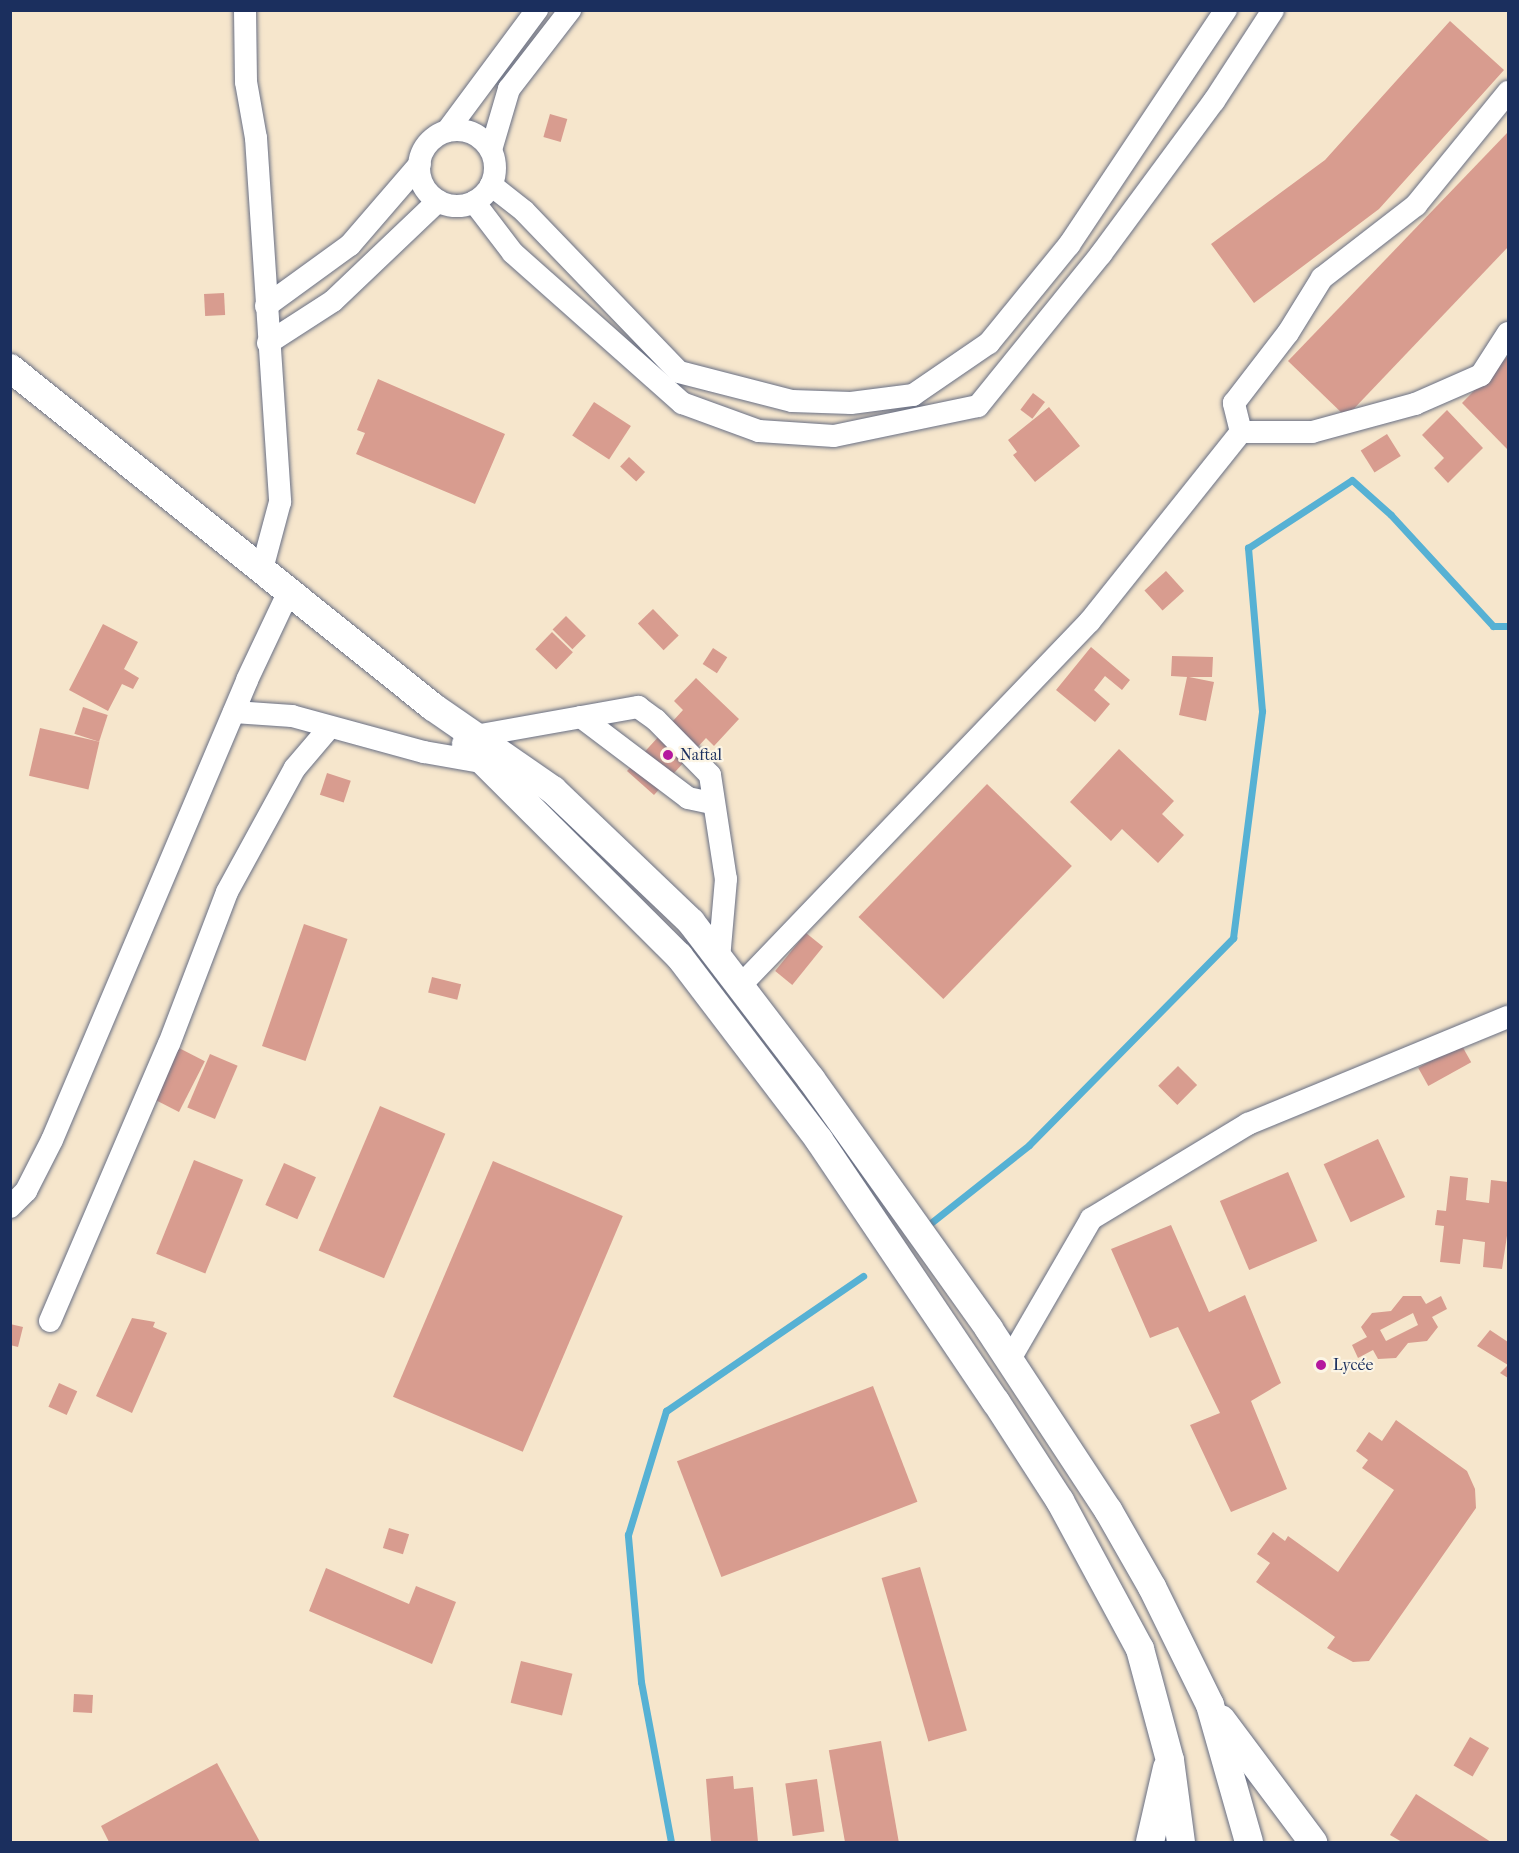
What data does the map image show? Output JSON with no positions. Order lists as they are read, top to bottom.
{
  "places": ["Naftal", "Lycée"]
}
